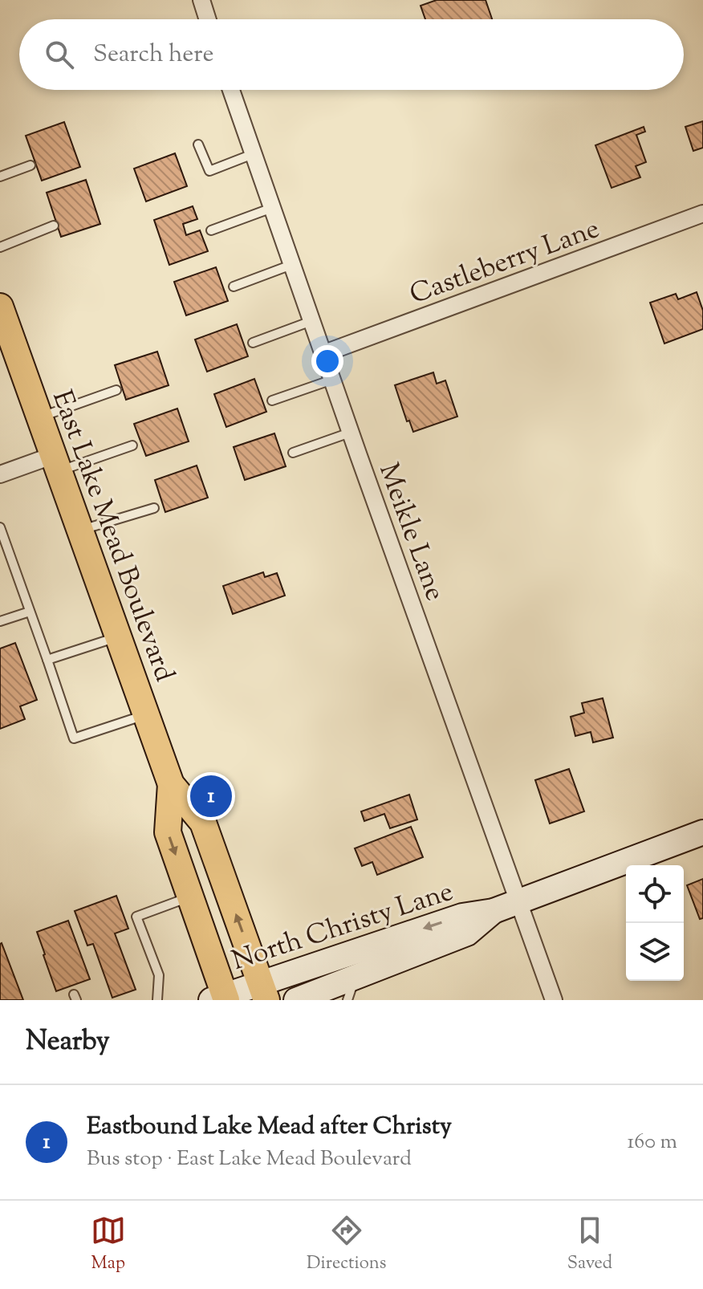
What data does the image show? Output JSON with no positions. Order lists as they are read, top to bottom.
{
  "streets": {
    "main road": ["East Lake Mead Boulevard"],
    "street": ["Castleberry Lane", "Meikle Lane", "North Christy Lane"]
  },
  "crossings": [
    ["Castleberry Lane", "Meikle Lane"],
    ["Meikle Lane", "North Christy Lane"],
    ["East Lake Mead Boulevard", "North Christy Lane"]
  ],
  "page": {
    "search": "Search here",
    "pins": "1",
    "heading": "Nearby",
    "list": [
      {
        "mark": "1",
        "name": "Eastbound Lake Mead after Christy",
        "note": "Bus stop · East Lake Mead Boulevard",
        "value": "160 m"
      }
    ],
    "nav": ["Map", "Directions", "Saved"]
  }
}
